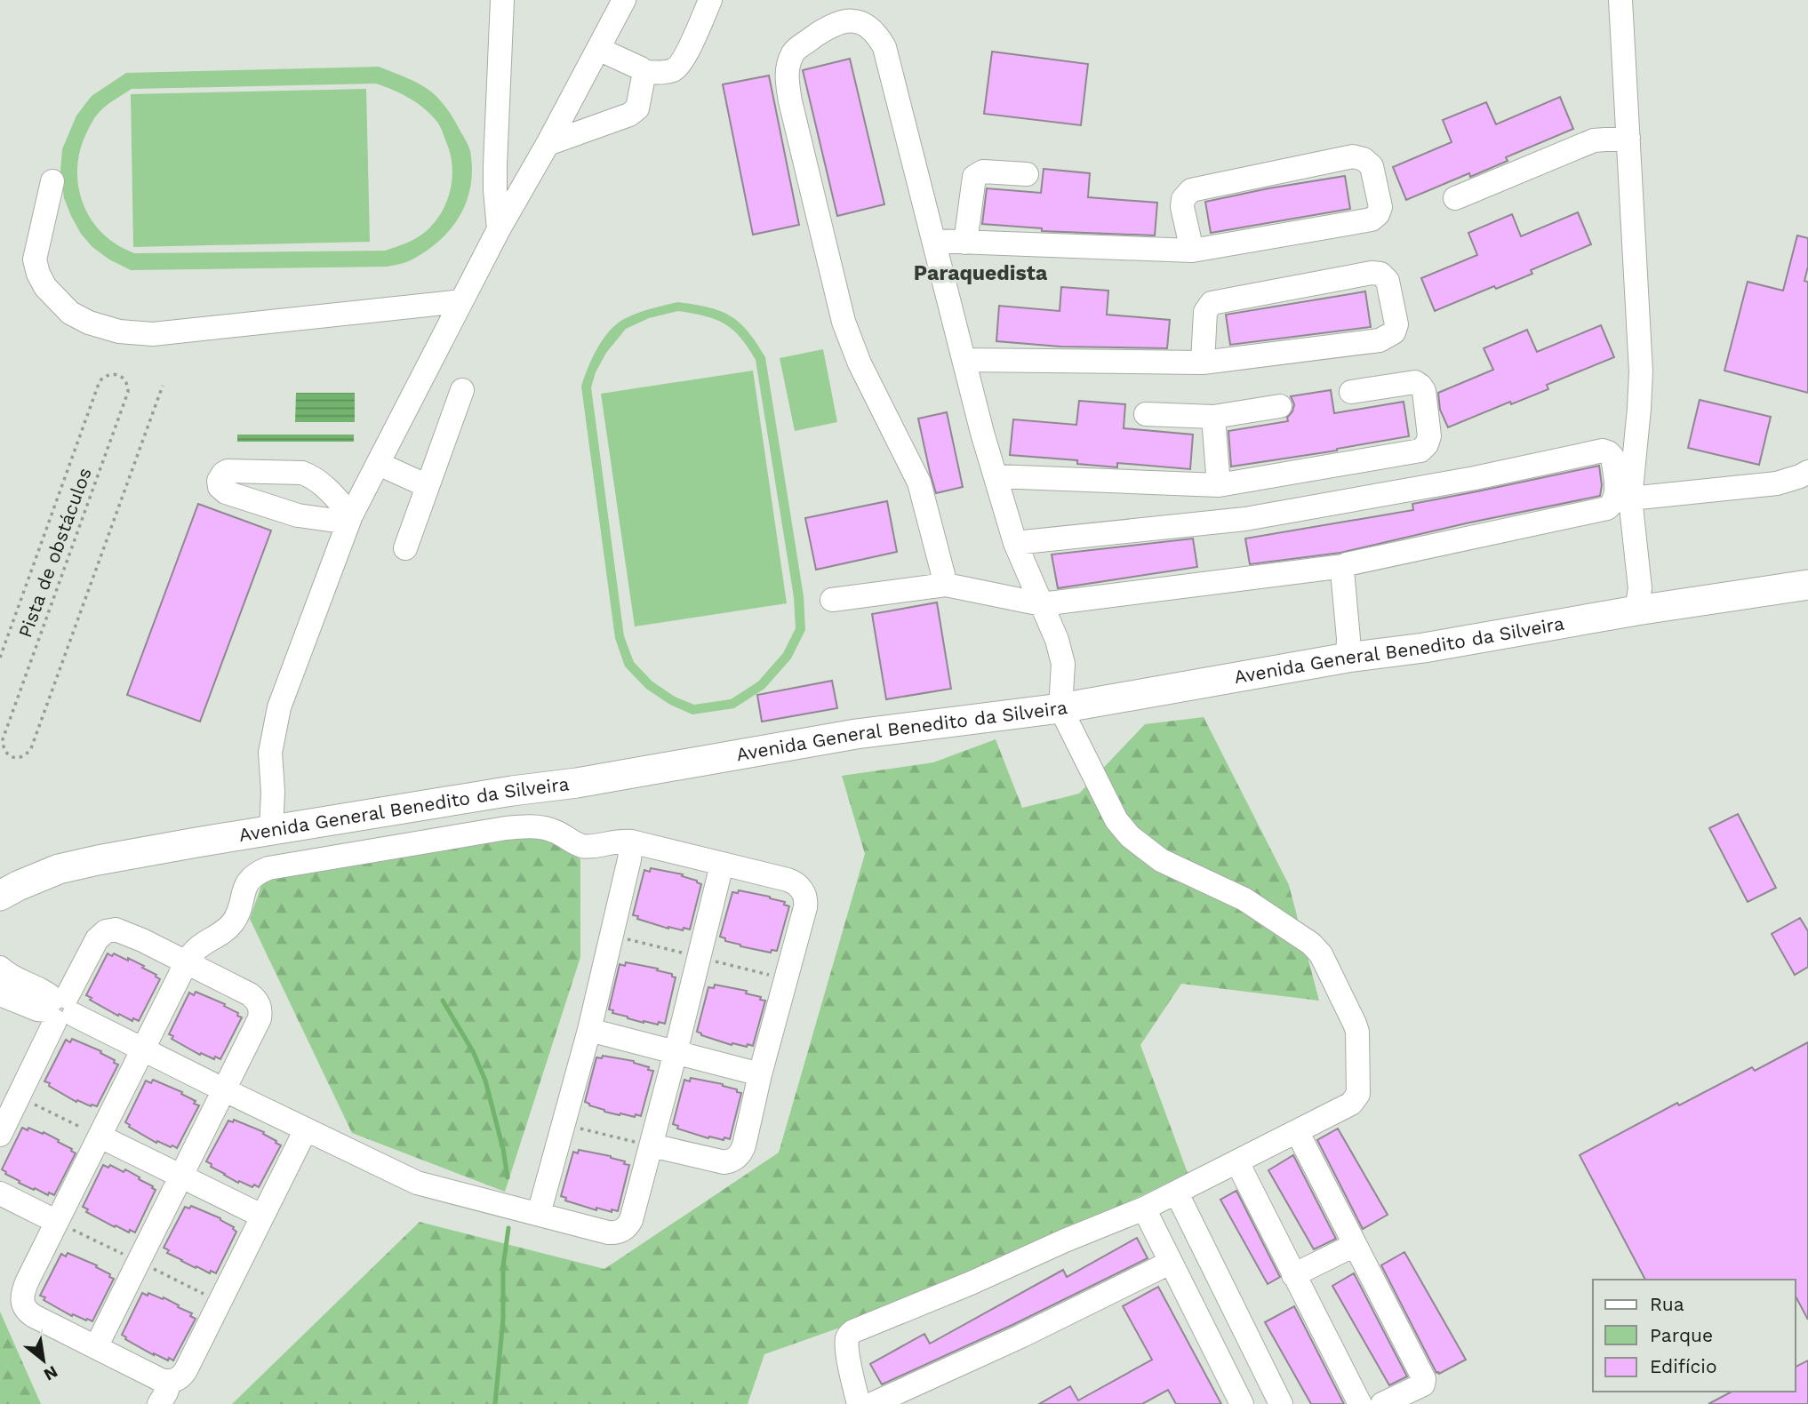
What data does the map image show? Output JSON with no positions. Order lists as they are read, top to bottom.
{
  "streets": {
    "main road": ["Avenida General Benedito da Silveira"],
    "path": ["Pista de obstáculos"]
  },
  "districts": ["Paraquedista"],
  "legend": ["Rua", "Parque", "Edifício"],
  "north": "bottom right"
}
